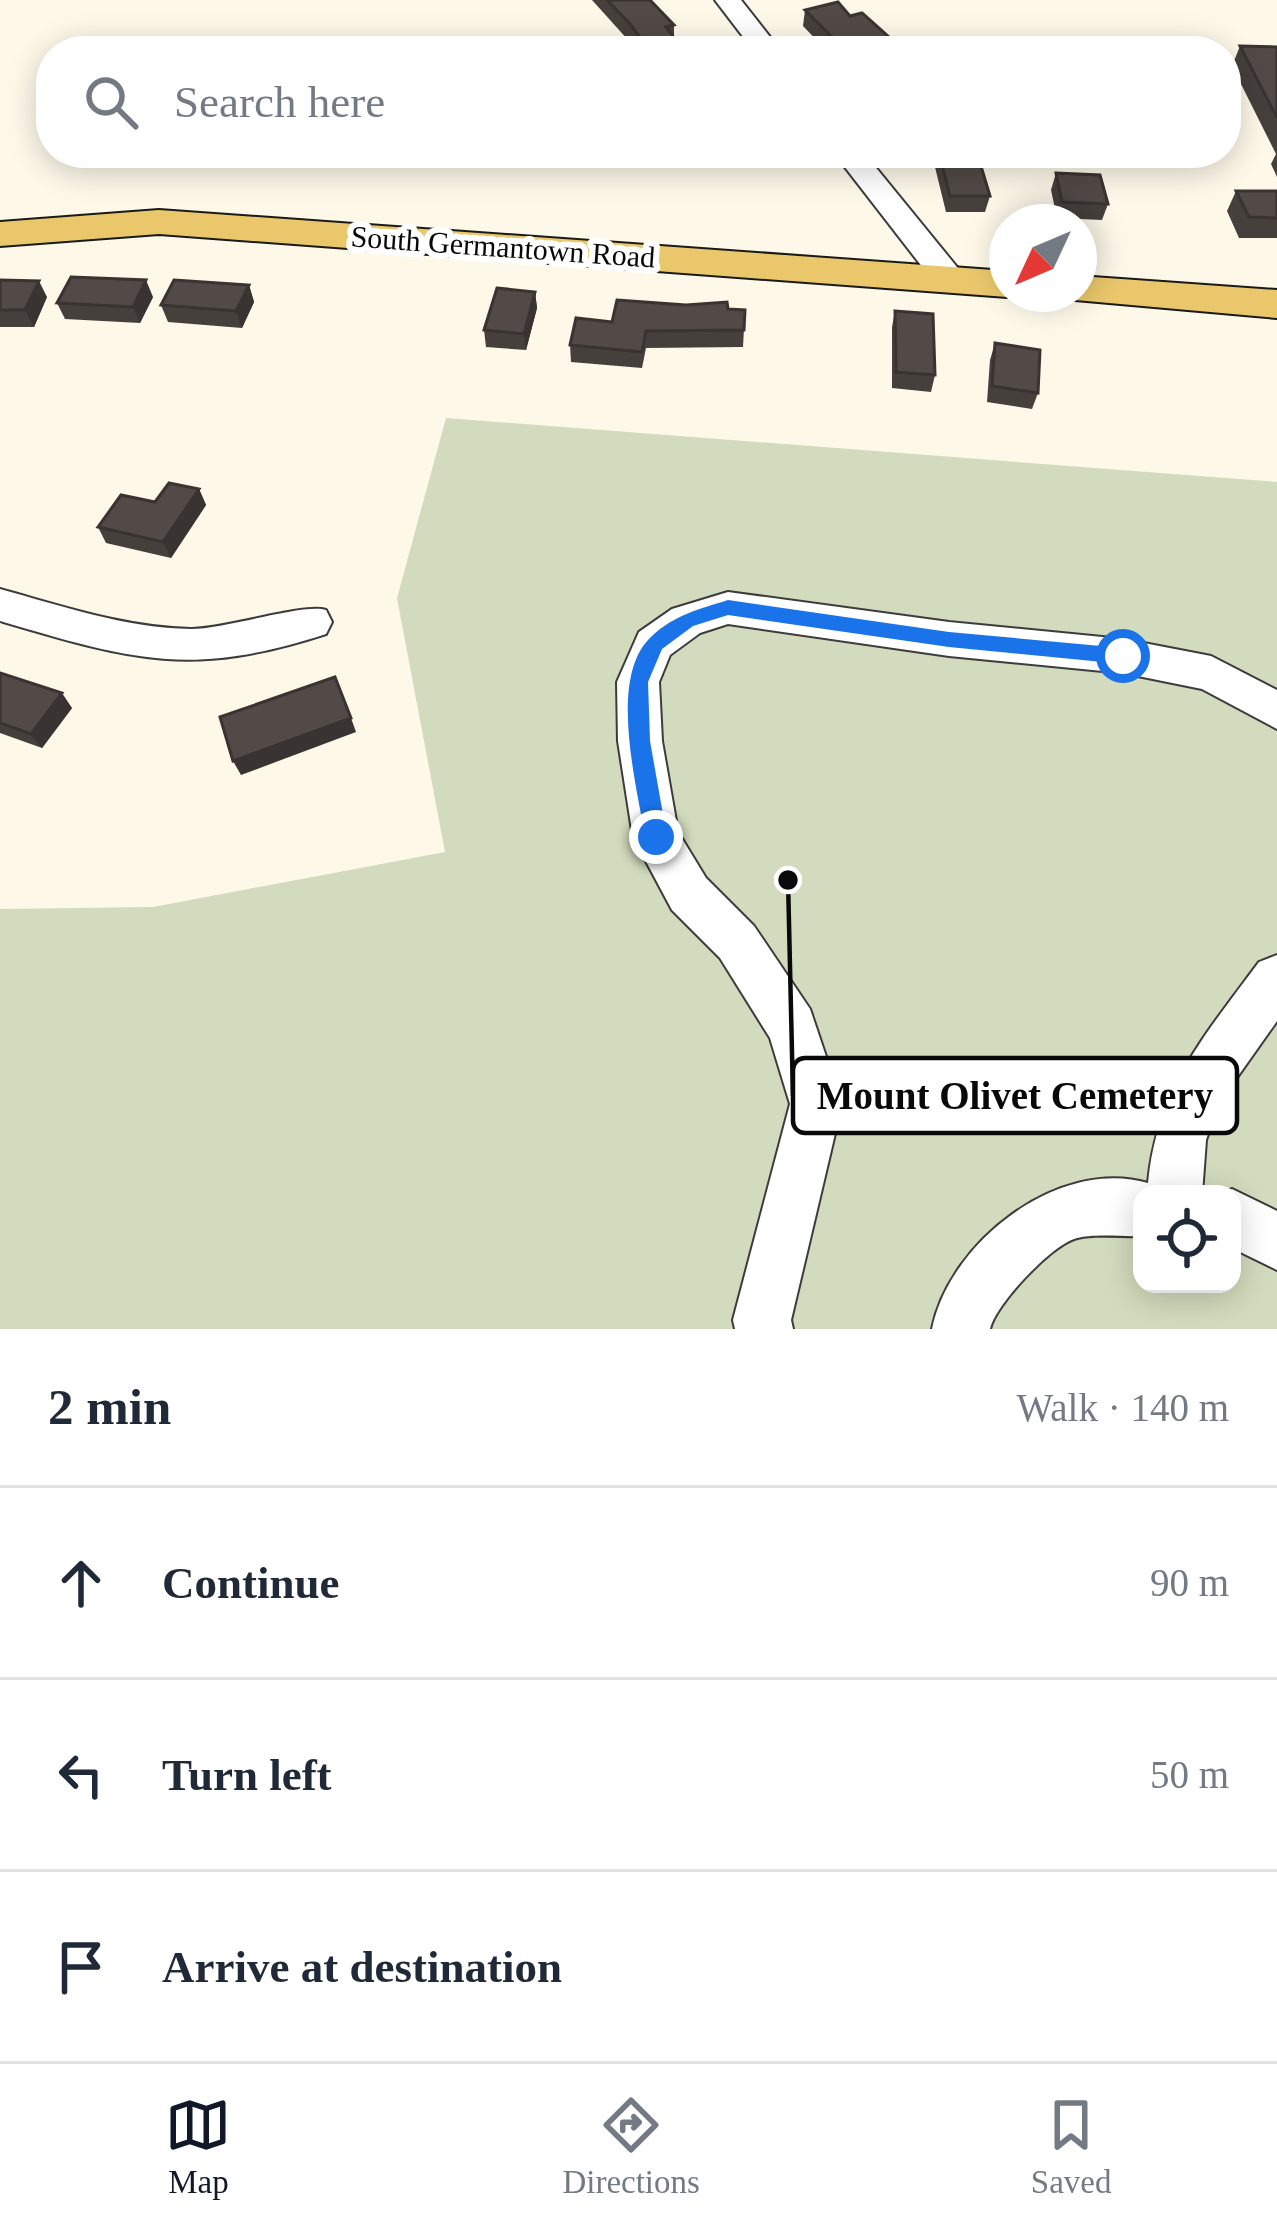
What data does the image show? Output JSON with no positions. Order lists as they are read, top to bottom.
{
  "streets": {
    "main road": ["South Germantown Road"]
  },
  "places": ["Mount Olivet Cemetery"],
  "north": "bottom left",
  "page": {
    "search": "Search here",
    "heading": ["2 min", "Walk · 140 m"],
    "list": [
      ["Continue", "90 m"],
      ["Turn left", "50 m"],
      "Arrive at destination"
    ],
    "nav": ["Map", "Directions", "Saved"]
  }
}
